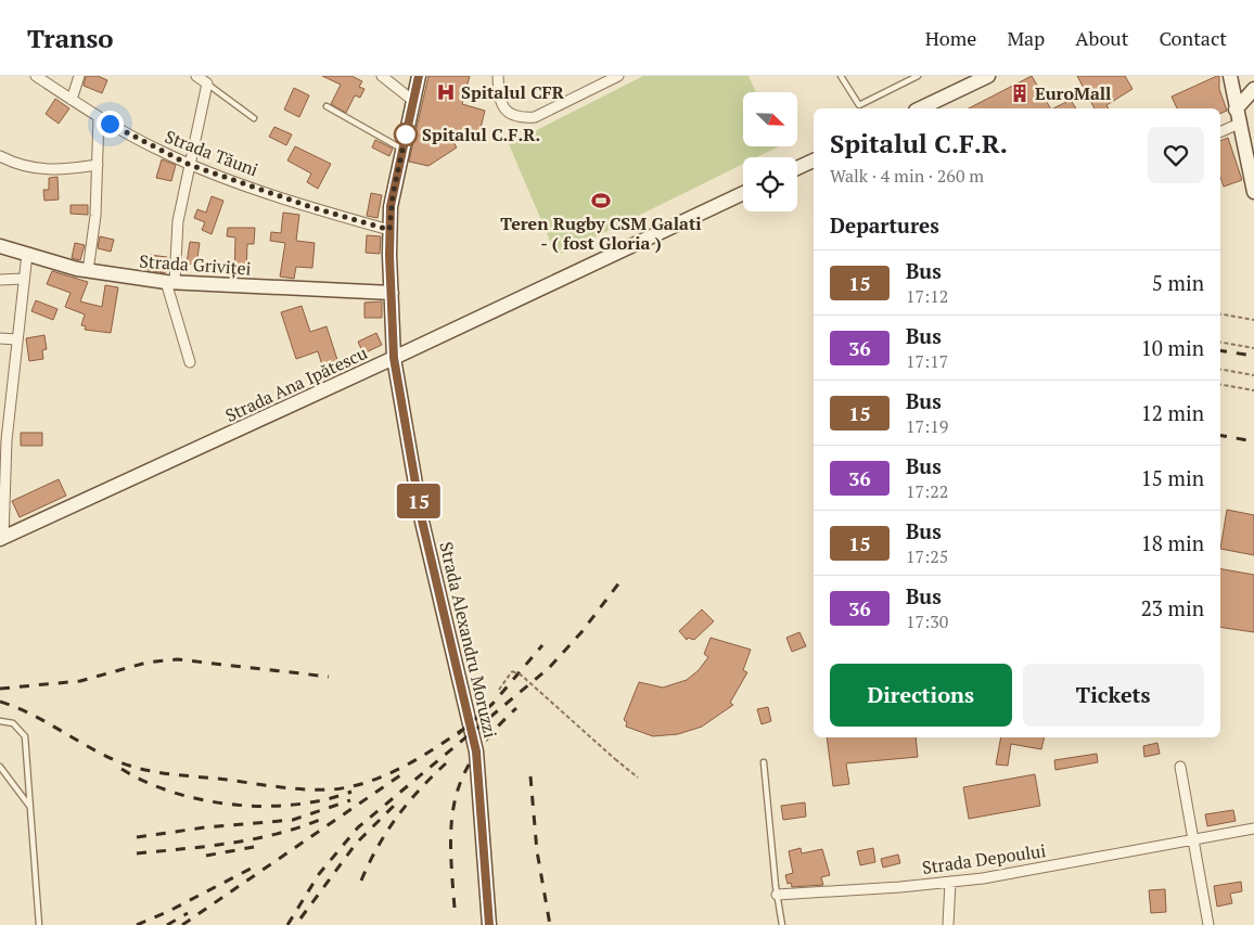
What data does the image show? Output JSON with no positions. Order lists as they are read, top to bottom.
{
  "streets": {
    "street": [
      "Strada Tăuni",
      "Strada Griviței",
      "Strada Ana Ipătescu",
      "Strada Alexandru Moruzzi",
      "Strada Depoului"
    ]
  },
  "crossings": [
    ["Strada Tăuni", "Strada Alexandru Moruzzi"],
    ["Strada Griviței", "Strada Alexandru Moruzzi"],
    ["Strada Ana Ipătescu", "Strada Alexandru Moruzzi"]
  ],
  "places": {
    "hospital": ["Spitalul CFR"],
    "building": ["EuroMall"],
    "other": ["Spitalul C.F.R."],
    "sports": ["Teren Rugby CSM Galati - ( fost Gloria )"]
  },
  "lines": ["bus line 15"],
  "north": "bottom right",
  "page": {
    "header": "Transo",
    "nav": [
      "Home",
      "Map",
      "About",
      "Contact"
    ],
    "on_map": "15",
    "heading": [
      ["Spitalul C.F.R.", "Walk · 4 min · 260 m"],
      "Departures"
    ],
    "list": [
      {
        "mark": "15",
        "name": "Bus",
        "note": "17:12",
        "value": "5 min"
      },
      {
        "mark": "36",
        "name": "Bus",
        "note": "17:17",
        "value": "10 min"
      },
      {
        "mark": "15",
        "name": "Bus",
        "note": "17:19",
        "value": "12 min"
      },
      {
        "mark": "36",
        "name": "Bus",
        "note": "17:22",
        "value": "15 min"
      },
      {
        "mark": "15",
        "name": "Bus",
        "note": "17:25",
        "value": "18 min"
      },
      {
        "mark": "36",
        "name": "Bus",
        "note": "17:30",
        "value": "23 min"
      }
    ],
    "buttons": ["Directions", "Tickets"]
  }
}
